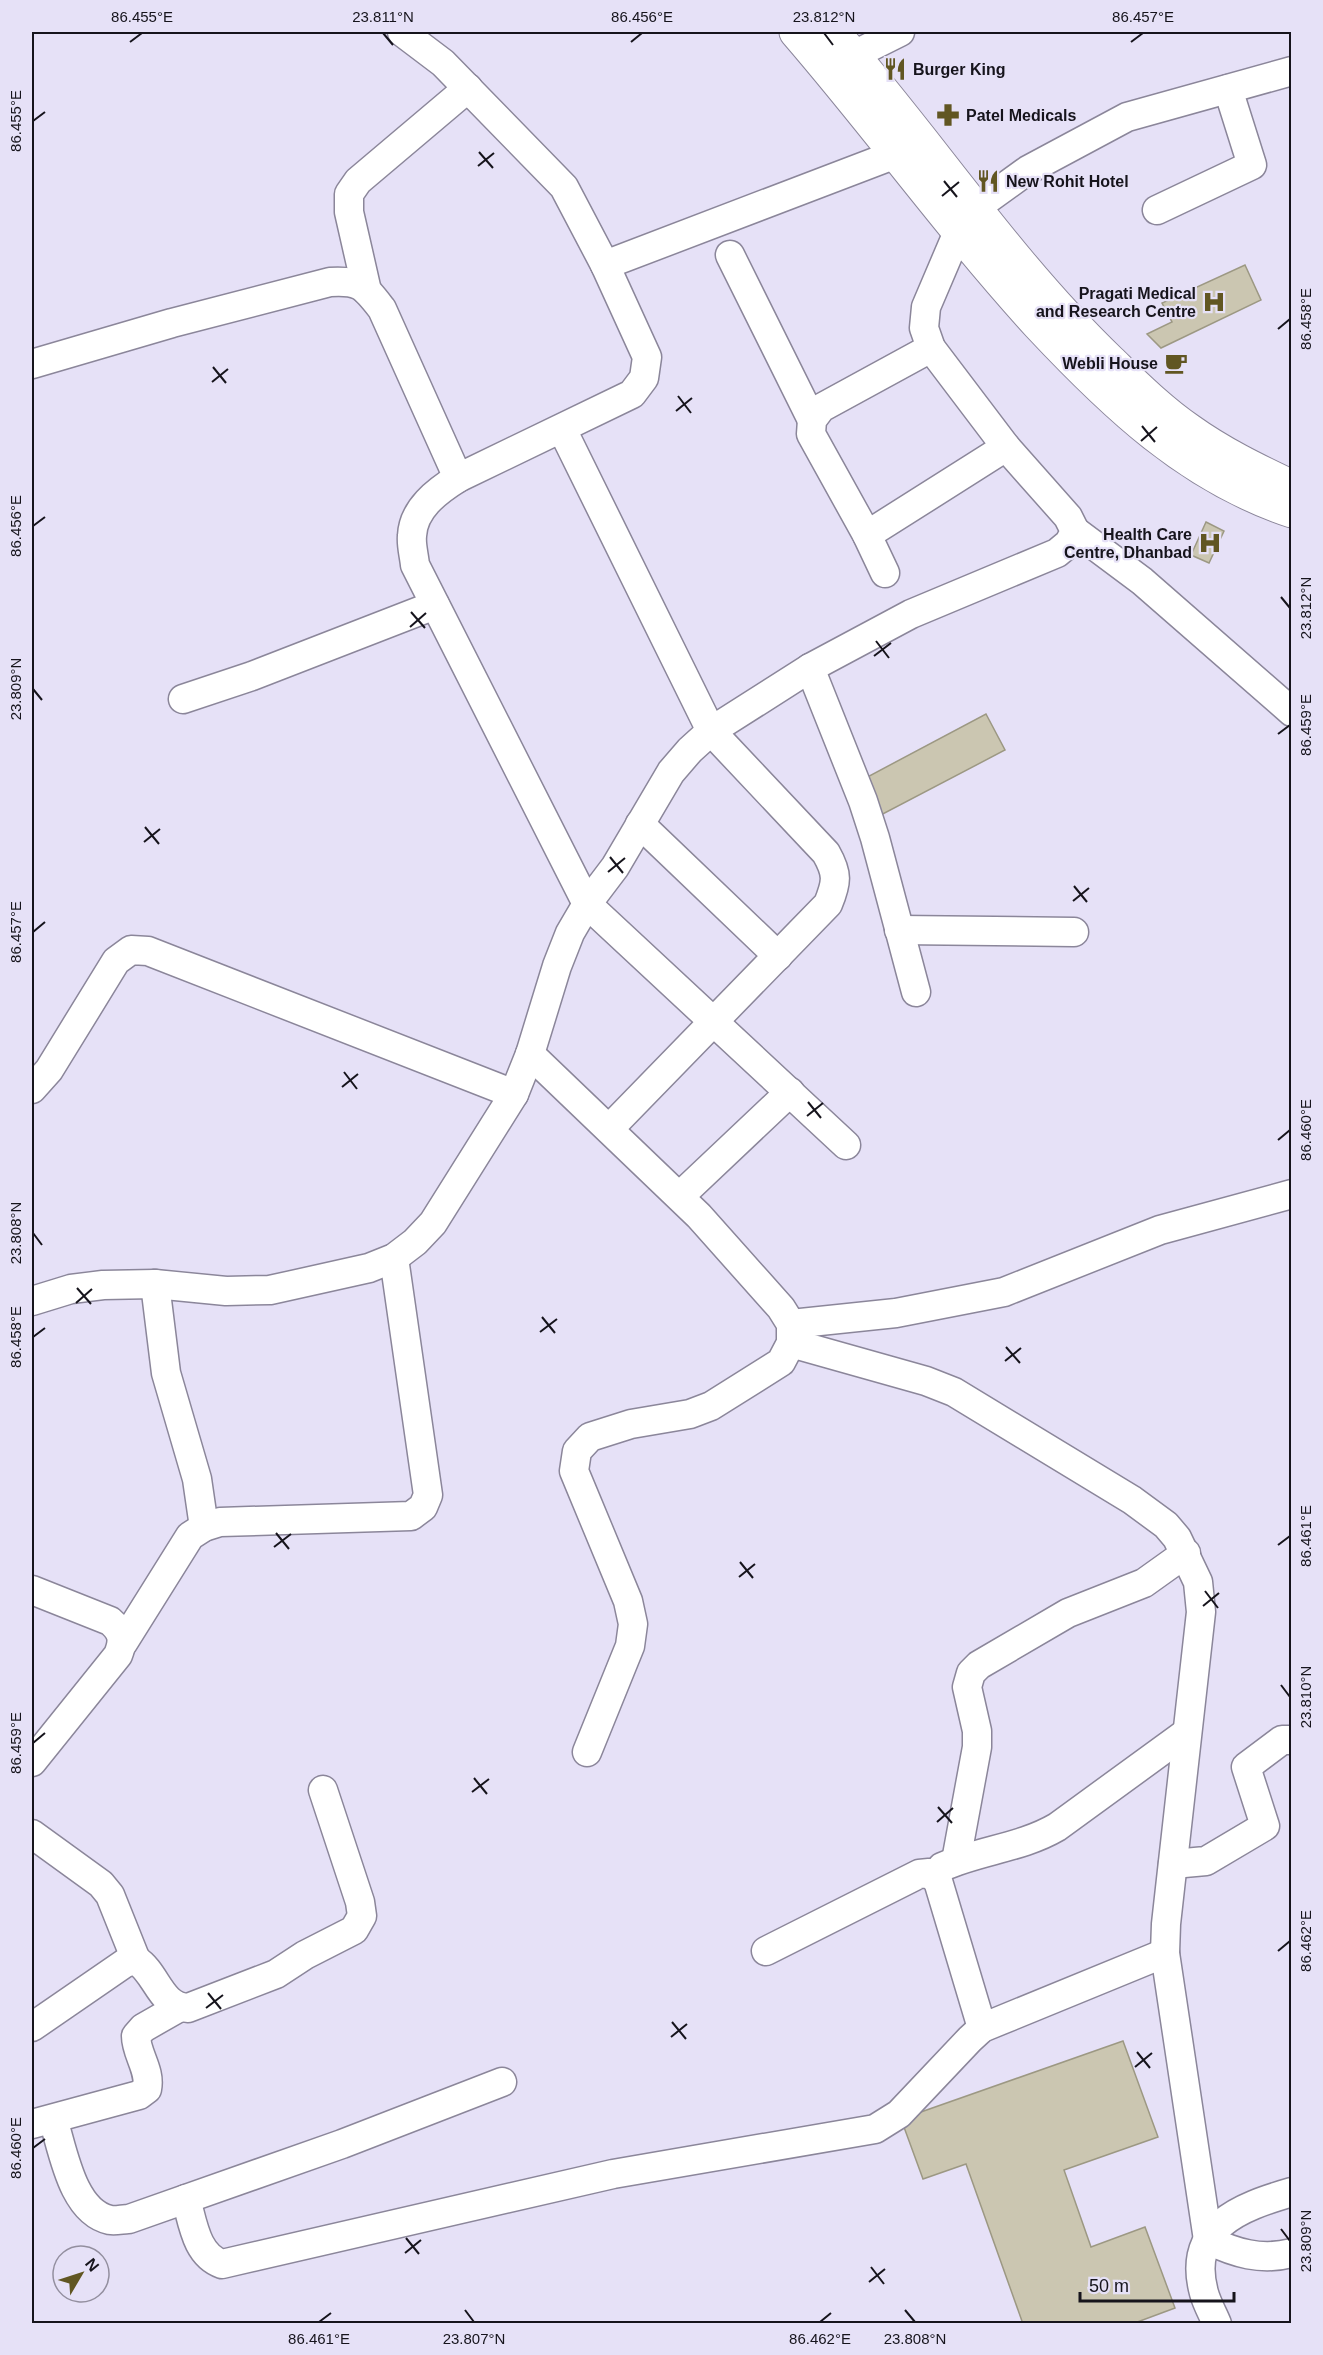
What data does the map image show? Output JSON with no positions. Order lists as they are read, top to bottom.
{
  "places": {
    "restaurant": ["Burger King", "New Rohit Hotel"],
    "pharmacy": ["Patel Medicals"],
    "hospital": ["Pragati Medical and Research Centre", "Health Care Centre, Dhanbad"],
    "cafe": ["Webli House"]
  },
  "scale_bar": "50 m",
  "north": "top right",
  "coordinates": [
    "86.455°E",
    "23.811°N",
    "86.456°E",
    "23.812°N",
    "86.457°E",
    "86.458°E",
    "23.809°N",
    "86.459°E",
    "86.460°E",
    "23.808°N",
    "86.461°E",
    "23.810°N",
    "86.462°E",
    "23.807°N"
  ]
}
